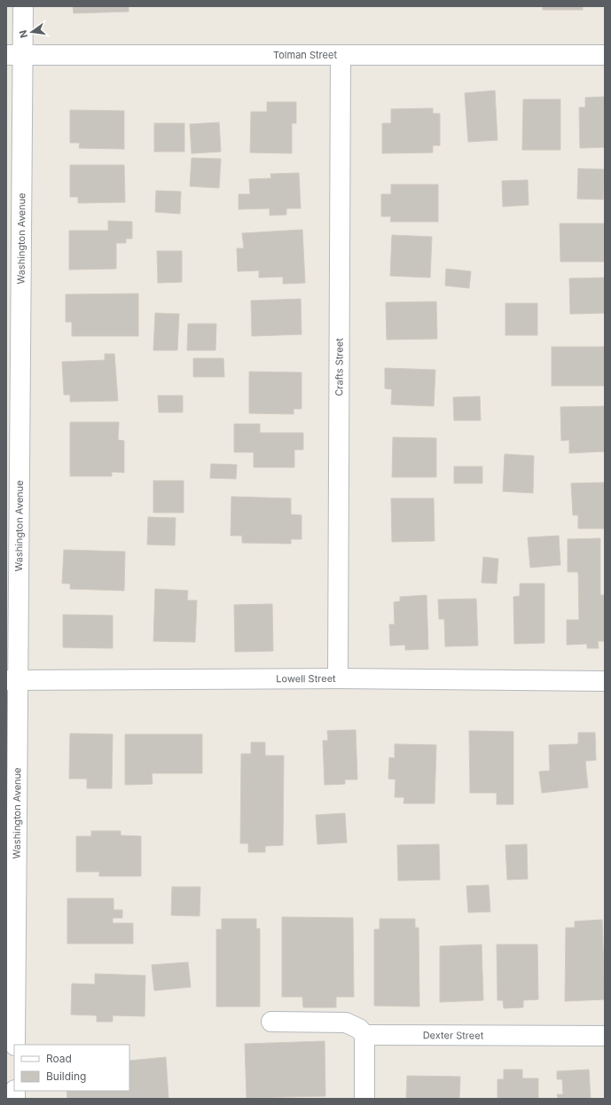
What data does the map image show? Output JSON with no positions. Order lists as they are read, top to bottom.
{
  "streets": {
    "street": [
      "Tolman Street",
      "Washington Avenue",
      "Crafts Street",
      "Lowell Street",
      "Dexter Street"
    ]
  },
  "crossings": [
    ["Tolman Street", "Washington Avenue"],
    ["Tolman Street", "Crafts Street"],
    ["Washington Avenue", "Lowell Street"],
    ["Crafts Street", "Lowell Street"]
  ],
  "legend": ["Road", "Building"],
  "north": "left"
}
